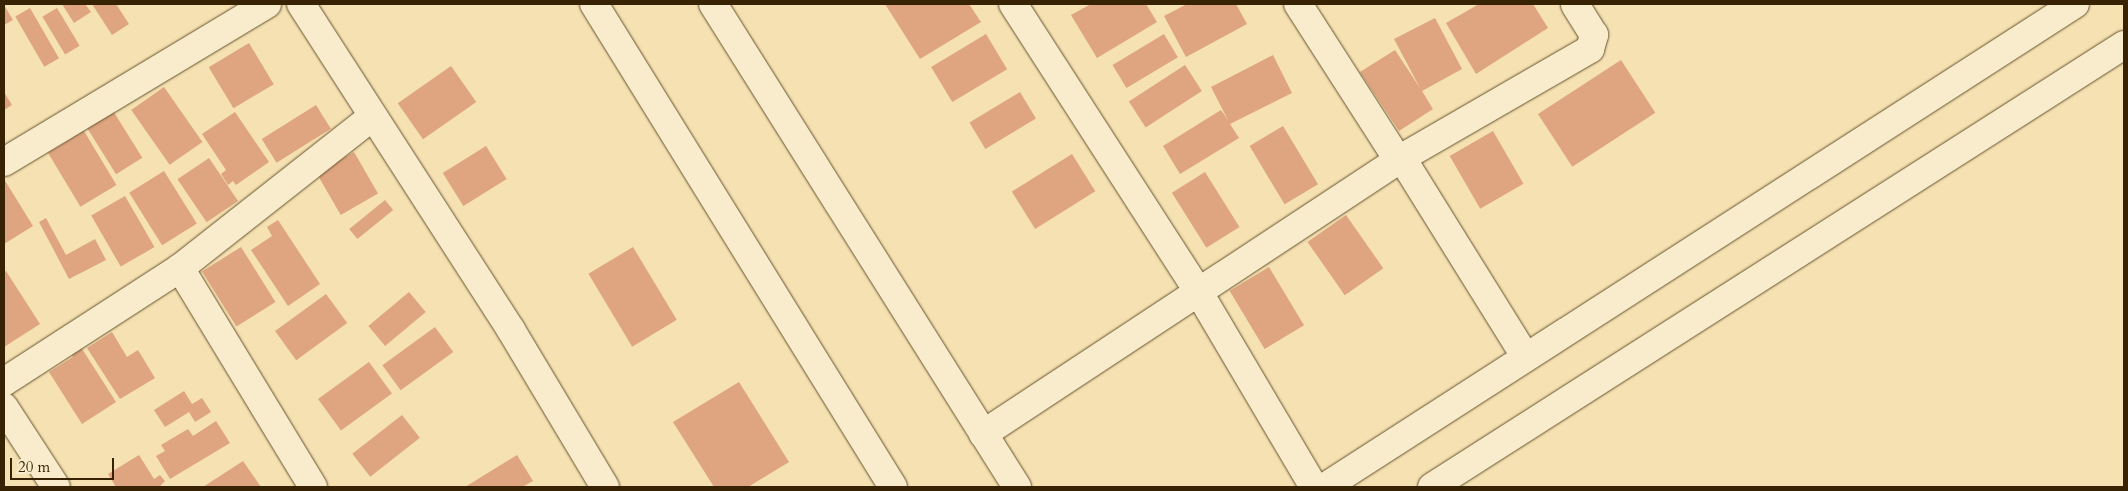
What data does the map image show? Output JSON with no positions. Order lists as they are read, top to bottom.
{
  "scale_bar": "20 m"
}
